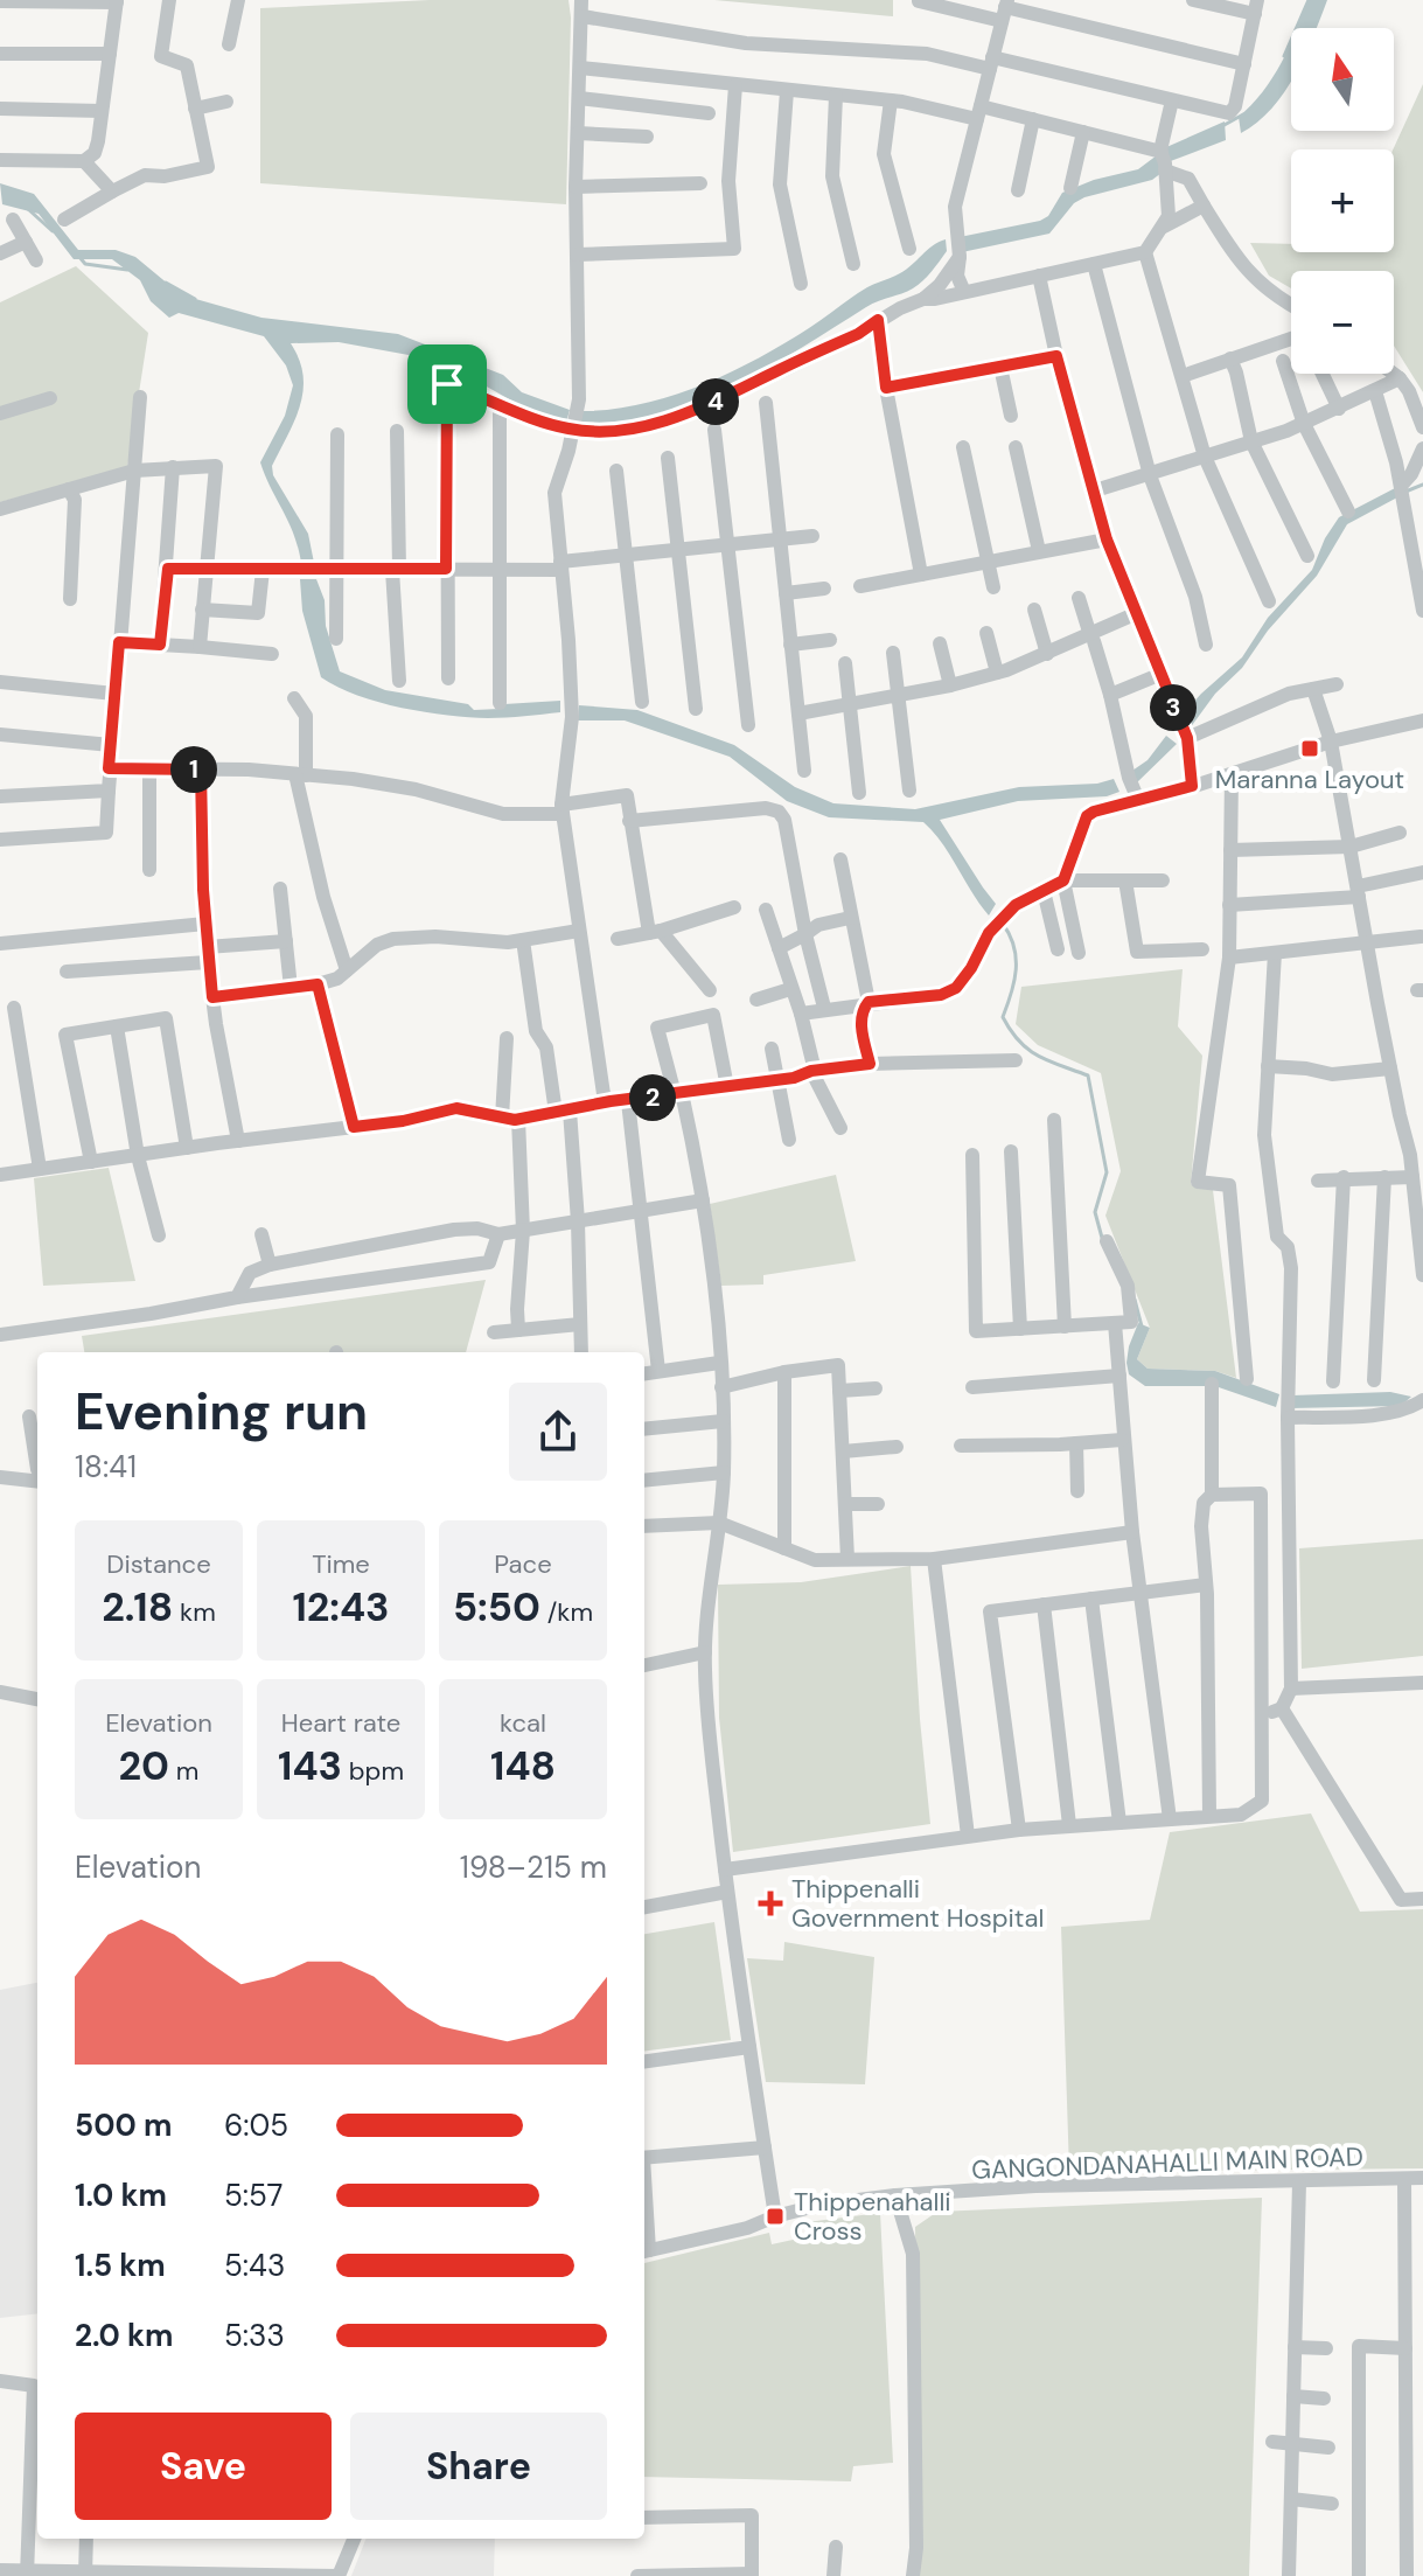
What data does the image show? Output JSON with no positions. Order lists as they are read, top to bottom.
{
  "streets": {
    "street": ["GANGONDANAHALLI MAIN ROAD"]
  },
  "places": {
    "transit": ["Maranna Layout", "Thippenahalli Cross"],
    "health": ["Thippenalli Government Hospital"]
  },
  "north": "top",
  "page": {
    "map_buttons": ["+", "−"],
    "pins": [
      "4",
      "3",
      "1",
      "2"
    ],
    "heading": ["Evening run", "18:41"],
    "stats": [
      ["Distance", "2.18 km"],
      ["Time", "12:43"],
      ["Pace", "5:50 /km"],
      ["Elevation", "20 m"],
      ["Heart rate", "143 bpm"],
      ["kcal", "148"]
    ],
    "chart": ["Elevation", "198–215 m"],
    "list": [
      {
        "name": "500 m",
        "note": "6:05"
      },
      {
        "name": "1.0 km",
        "note": "5:57"
      },
      {
        "name": "1.5 km",
        "note": "5:43"
      },
      {
        "name": "2.0 km",
        "note": "5:33"
      }
    ],
    "buttons": ["Save", "Share"]
  }
}
